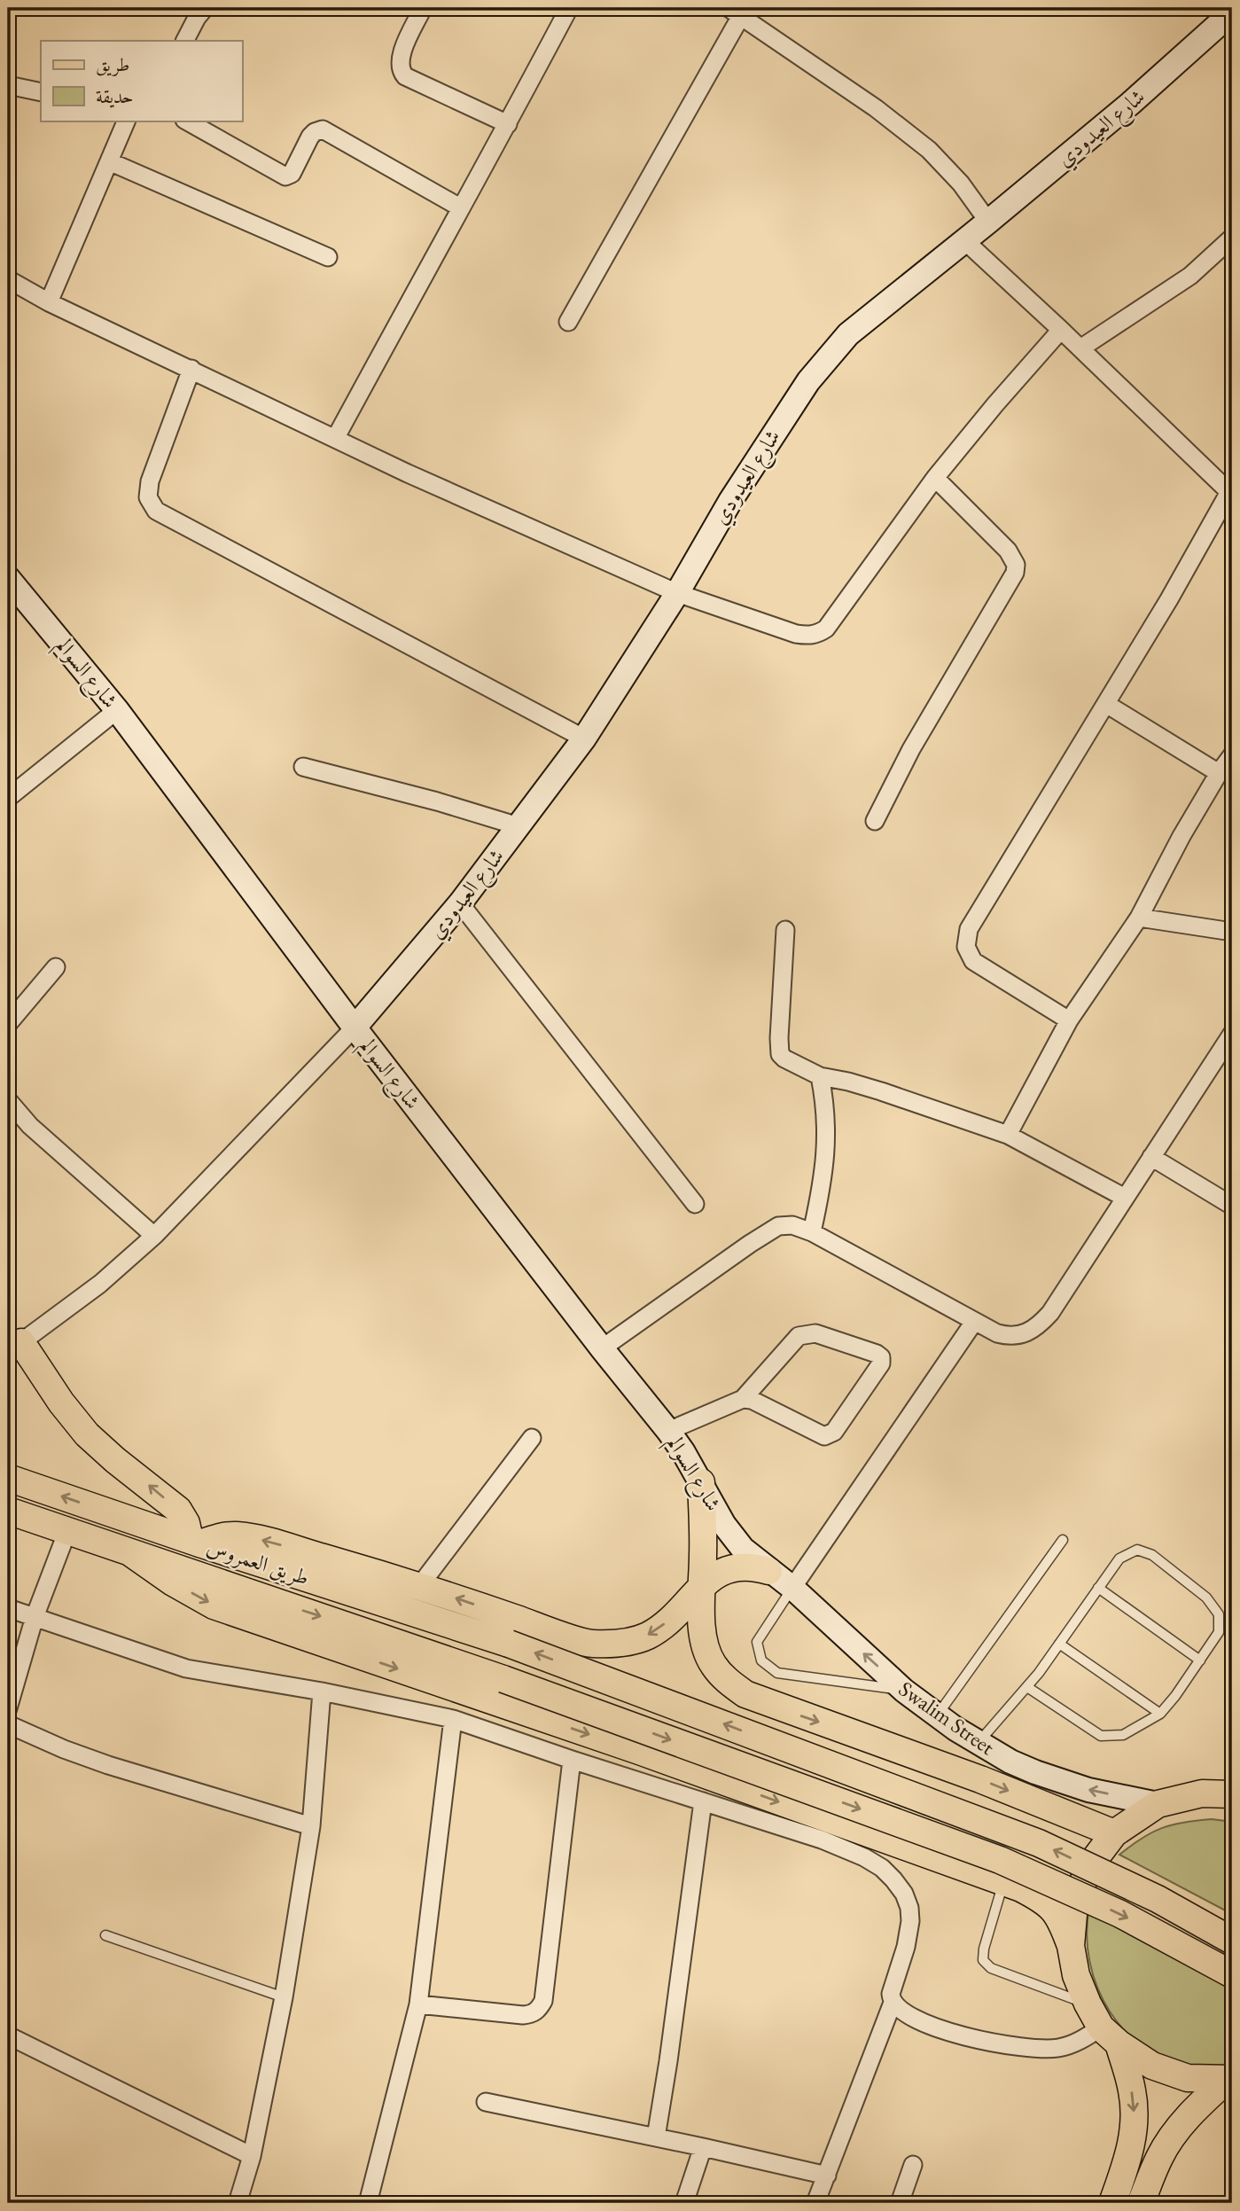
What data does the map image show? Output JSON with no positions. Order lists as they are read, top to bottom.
{
  "streets": {
    "main road": [
      "شارع العيدودي",
      "شارع السوالم",
      "طريق العمروس",
      "Swalim Street"
    ]
  },
  "crossings": [
    ["شارع العيدودي", "شارع السوالم"],
    ["شارع السوالم", "Swalim Street"]
  ],
  "legend": ["طريق", "حديقة"]
}
